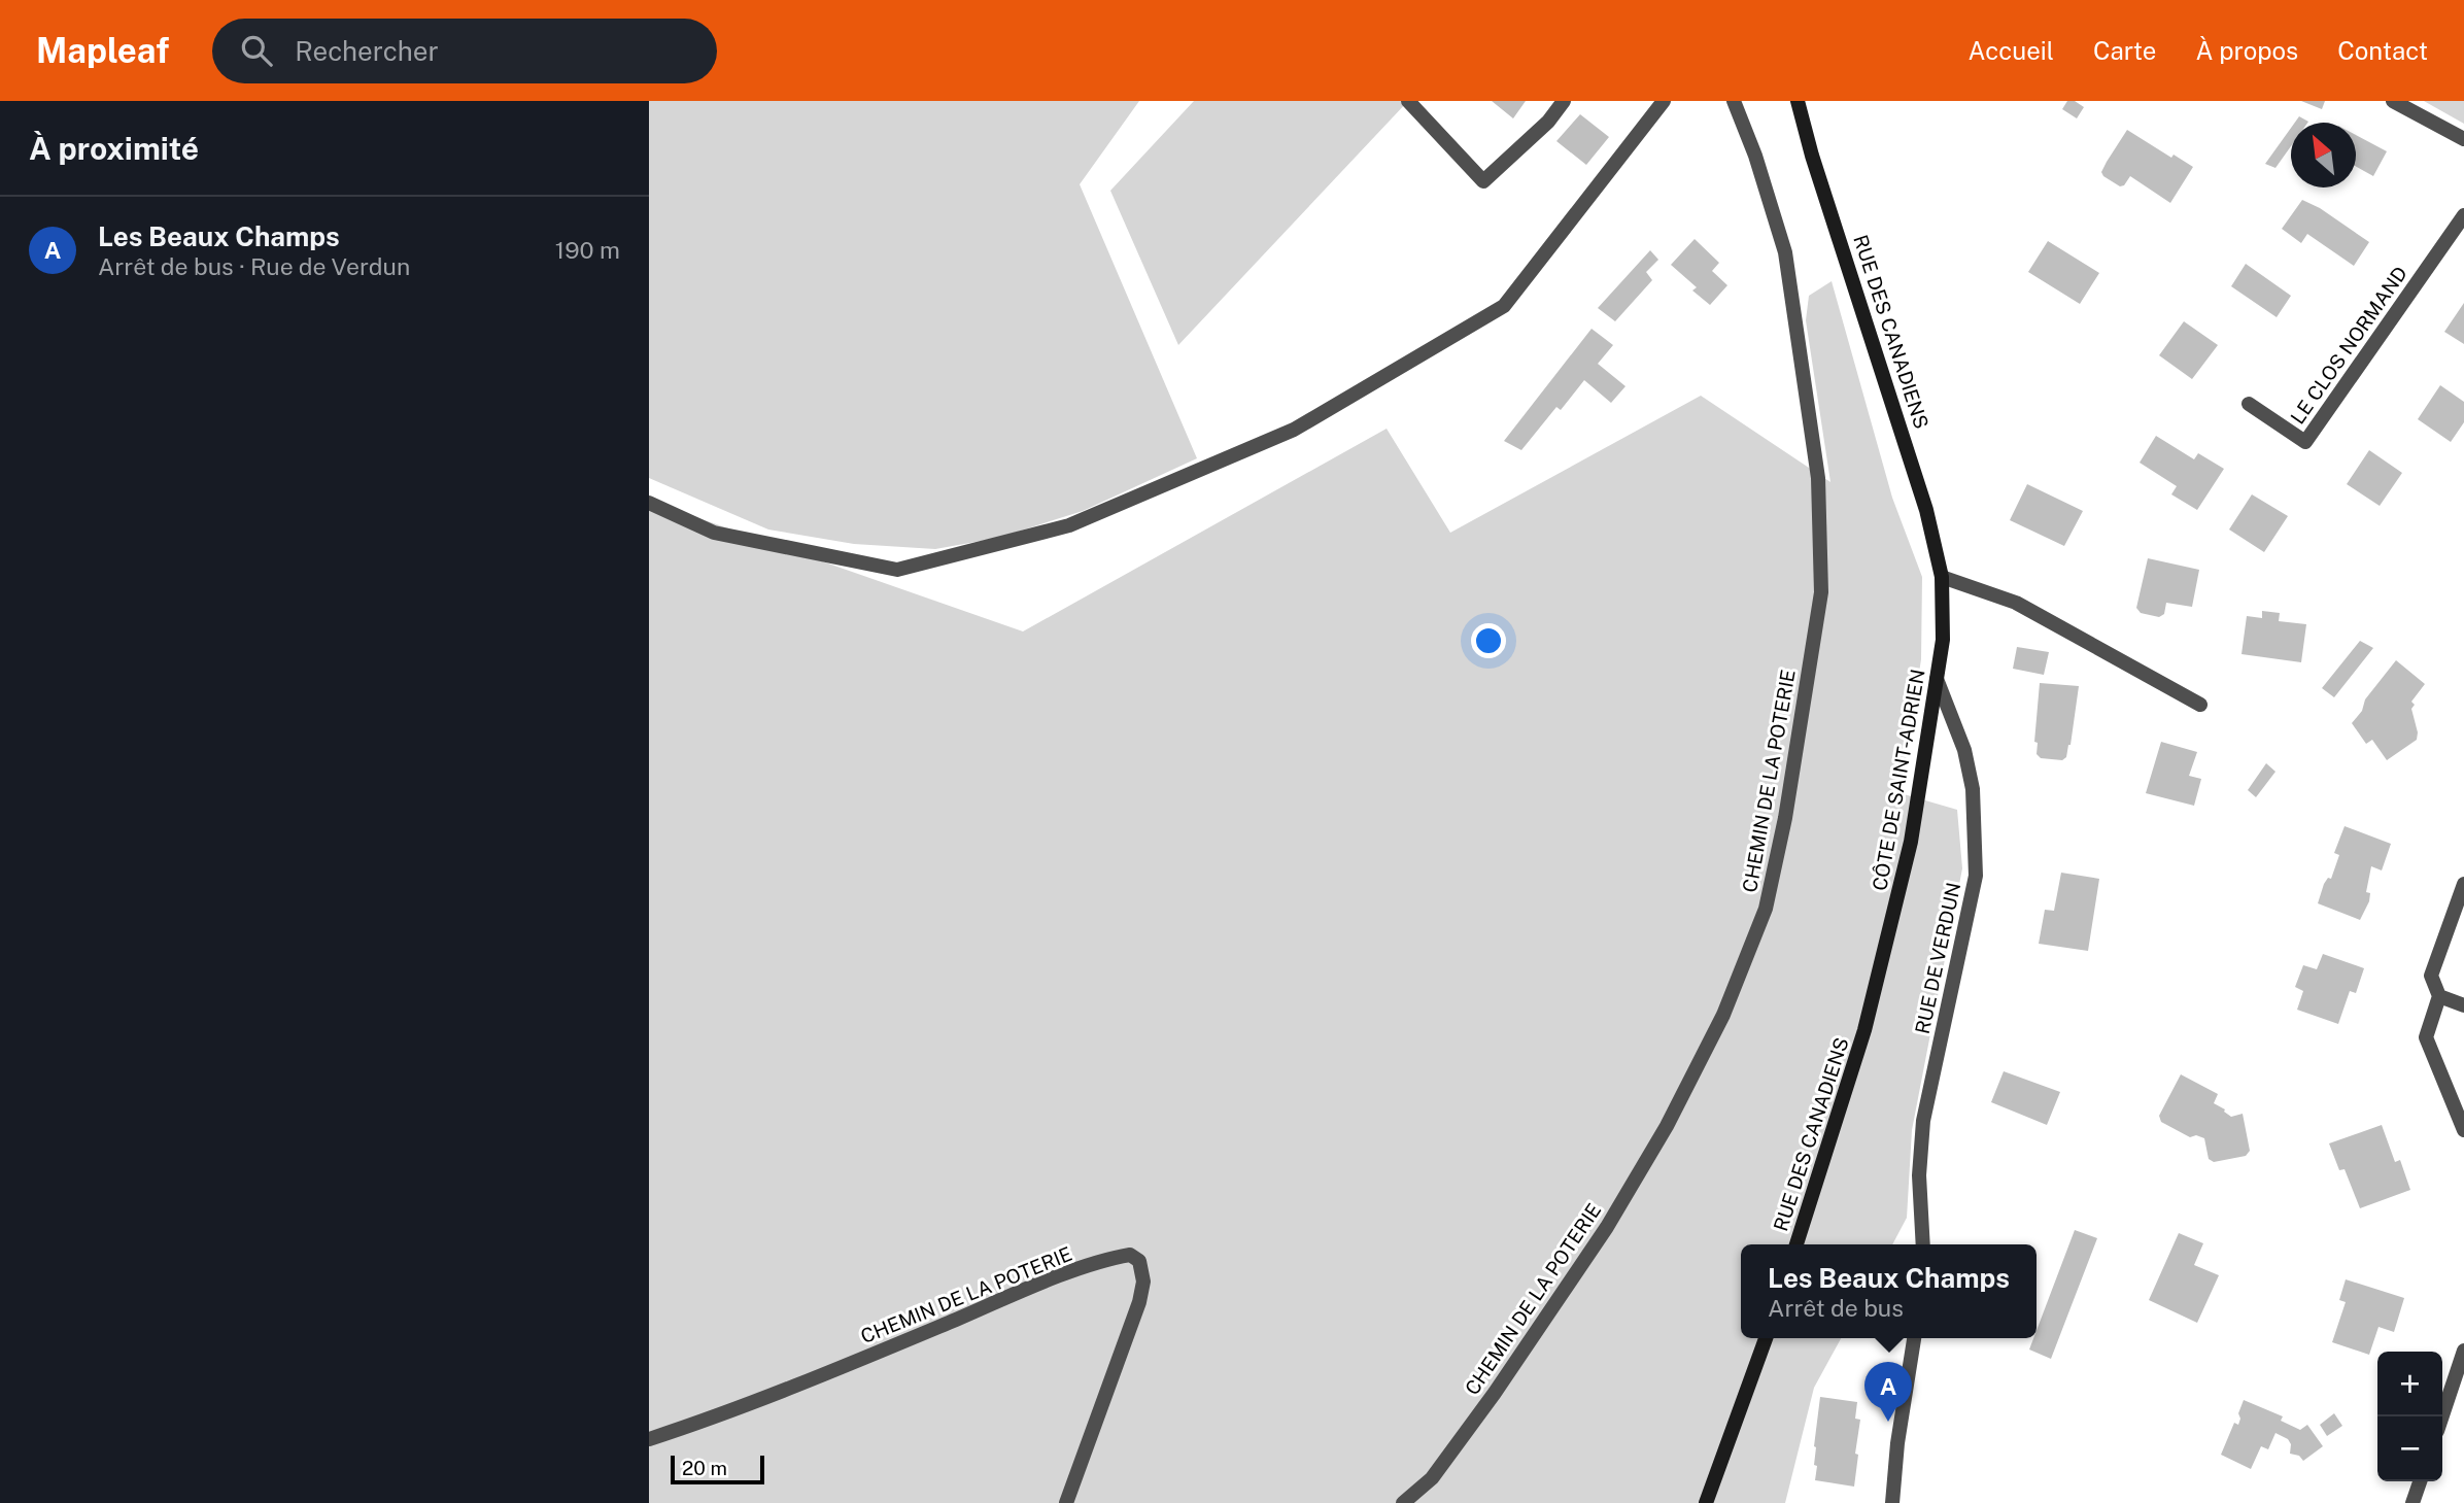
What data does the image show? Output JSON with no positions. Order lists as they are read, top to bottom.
{
  "streets": {
    "main road": ["RUE DES CANADIENS", "CÔTE DE SAINT-ADRIEN"],
    "street": ["LE CLOS NORMAND", "CHEMIN DE LA POTERIE", "RUE DE VERDUN"]
  },
  "crossings": [
    ["RUE DES CANADIENS", "CÔTE DE SAINT-ADRIEN"],
    ["CÔTE DE SAINT-ADRIEN", "RUE DE VERDUN"]
  ],
  "scale_bar": "20 m",
  "north": "top left",
  "page": {
    "header": "Mapleaf",
    "search": "Rechercher",
    "nav": [
      "Accueil",
      "Carte",
      "À propos",
      "Contact"
    ],
    "heading": "À proximité",
    "list": [
      {
        "mark": "A",
        "name": "Les Beaux Champs",
        "note": "Arrêt de bus · Rue de Verdun",
        "value": "190 m"
      }
    ],
    "popup": ["Les Beaux Champs", "Arrêt de bus"],
    "map_buttons": ["+", "−"],
    "pins": "A",
    "scale": "20 m"
  }
}
